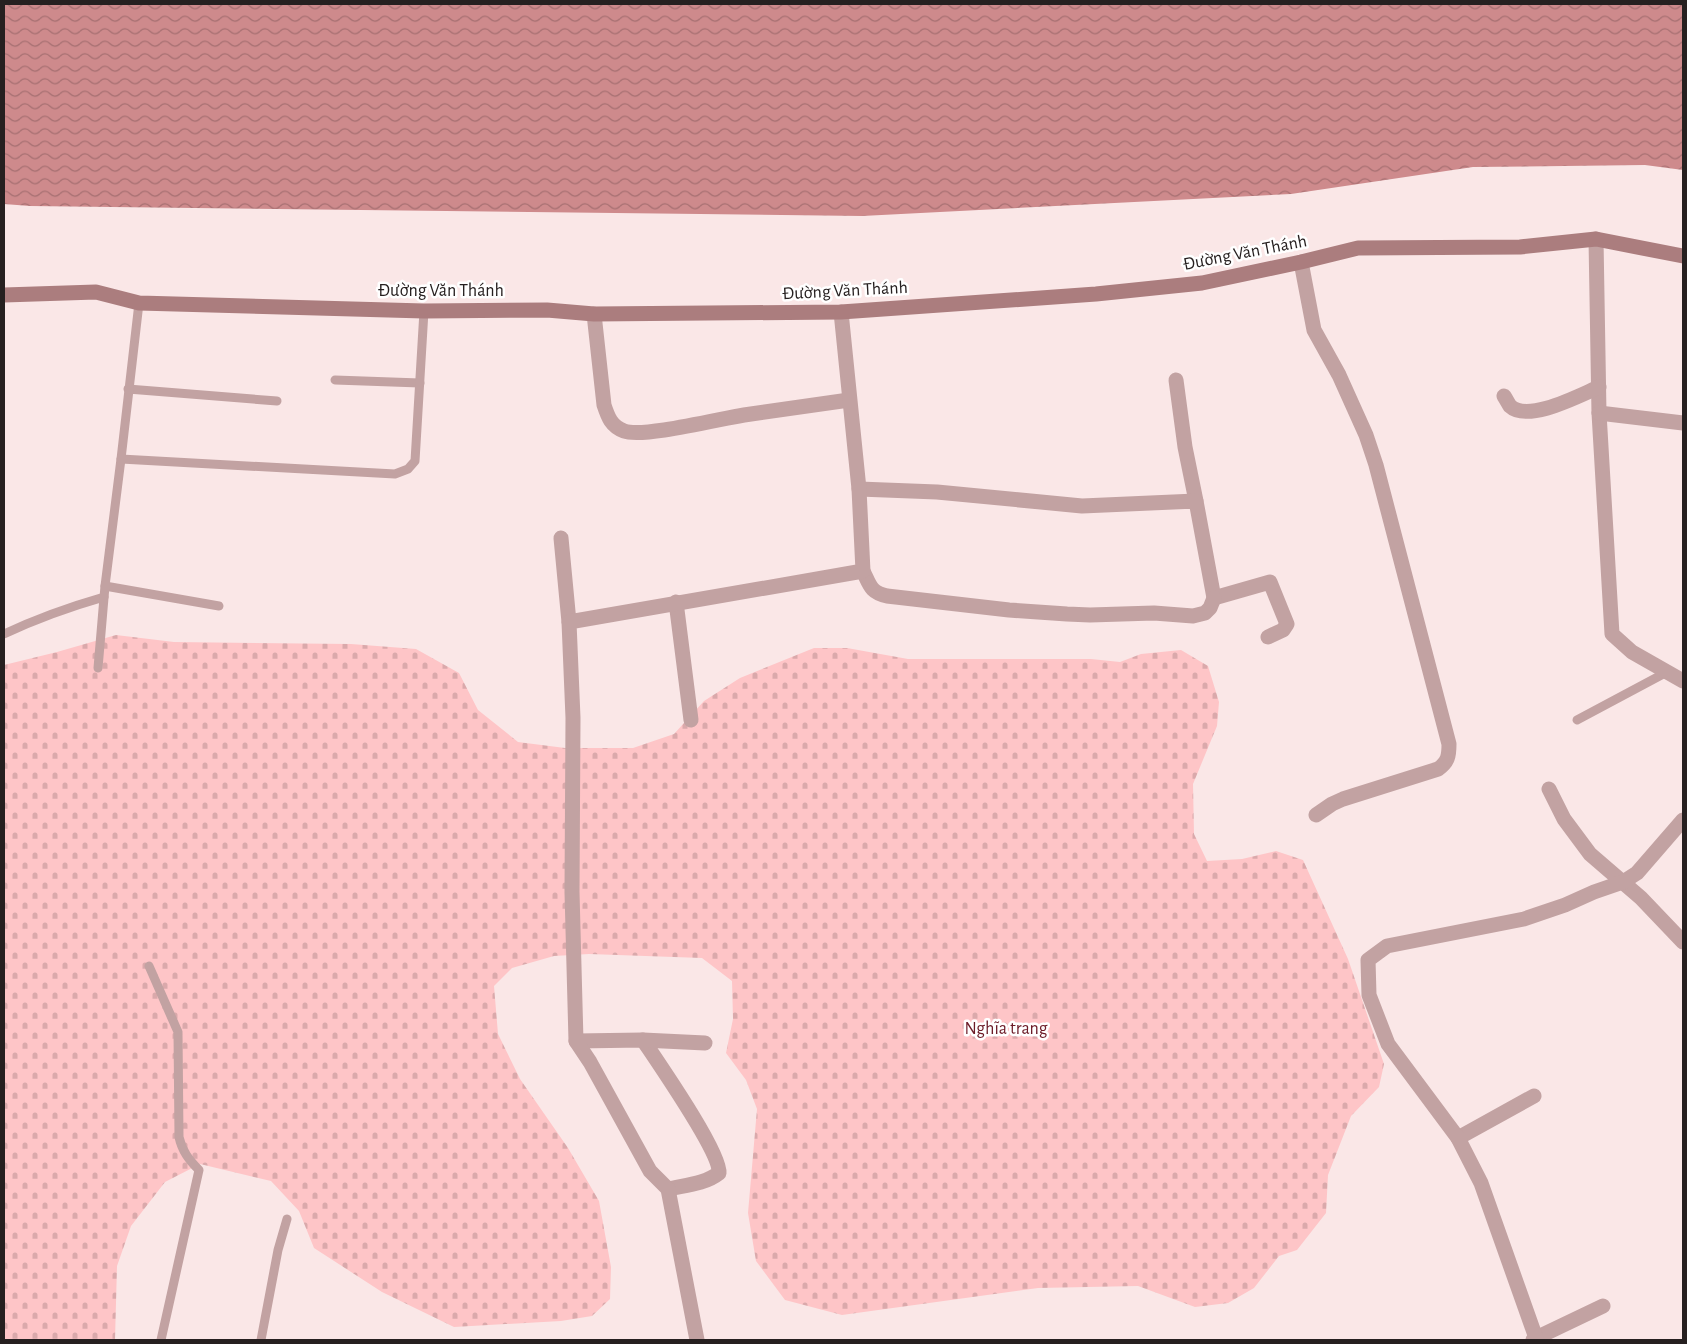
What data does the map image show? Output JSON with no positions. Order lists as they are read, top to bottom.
{
  "streets": {
    "main road": ["Đường Văn Thánh"]
  },
  "parks": ["Nghĩa trang"]
}
